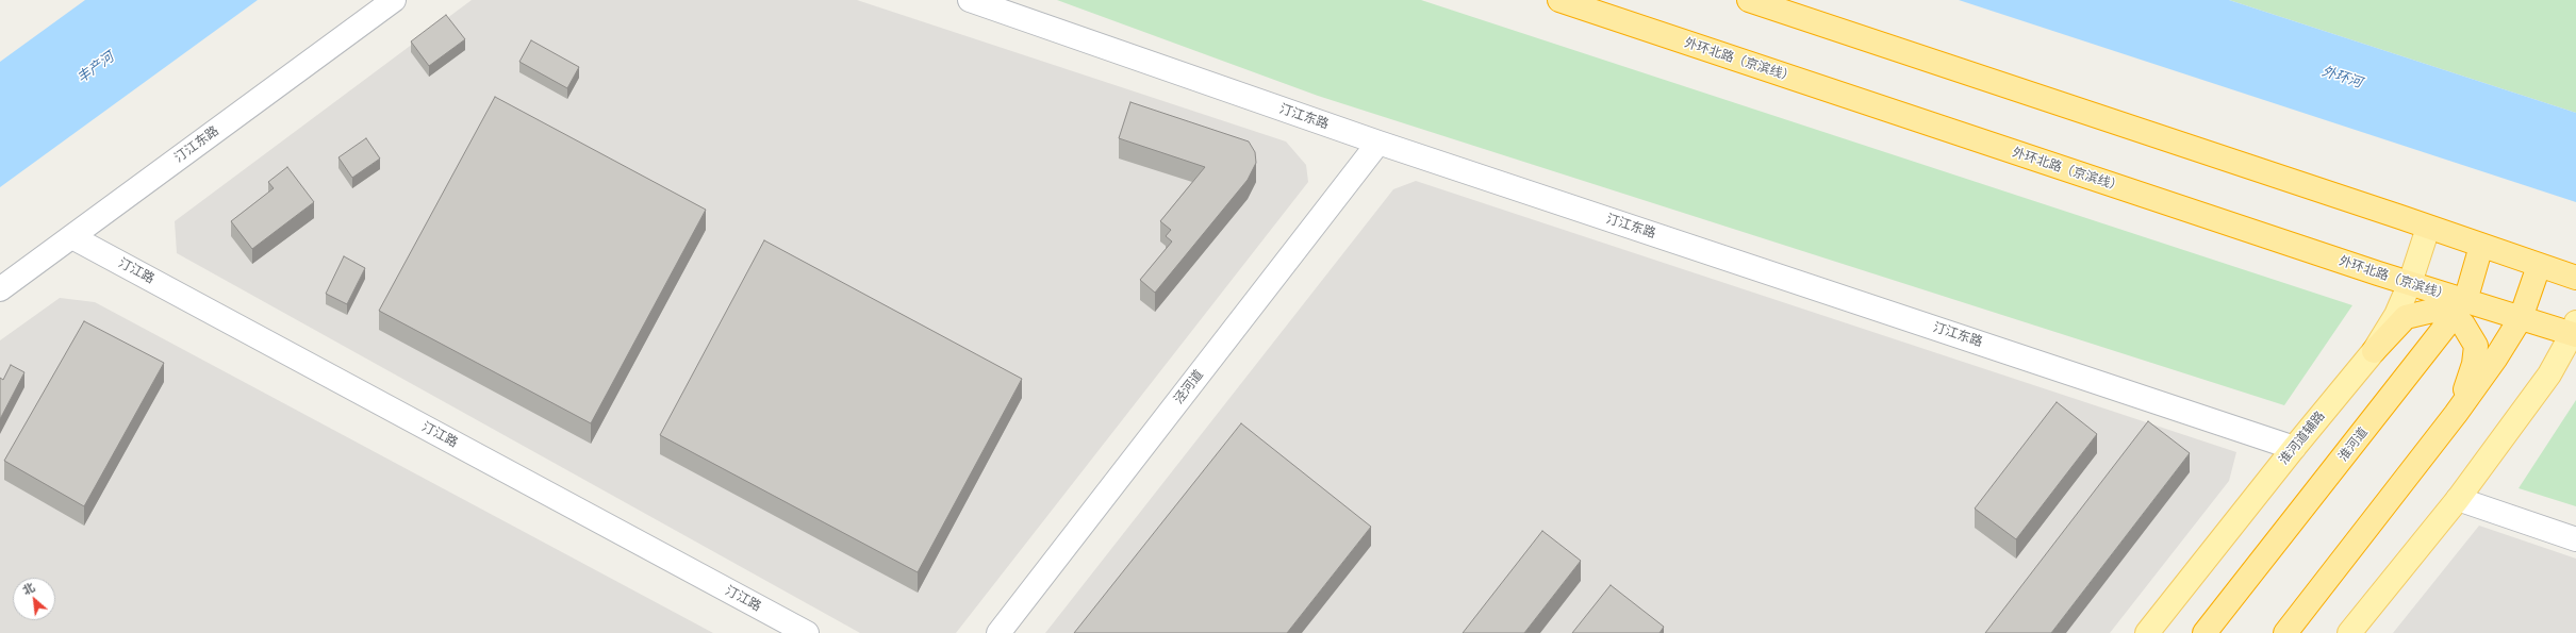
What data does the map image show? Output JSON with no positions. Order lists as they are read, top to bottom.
{
  "streets": {
    "highway": ["外环北路（京滨线）", "淮河道"],
    "main road": ["淮河道辅路"],
    "street": ["汀江东路", "汀江路", "泾河道"]
  },
  "crossings": [
    ["外环北路（京滨线）", "淮河道辅路"],
    ["外环北路（京滨线）", "淮河道"],
    ["汀江东路", "汀江路"],
    ["汀江东路", "泾河道"],
    ["汀江东路", "淮河道辅路"]
  ],
  "water": ["丰产河", "外环河"],
  "north": "top left"
}
